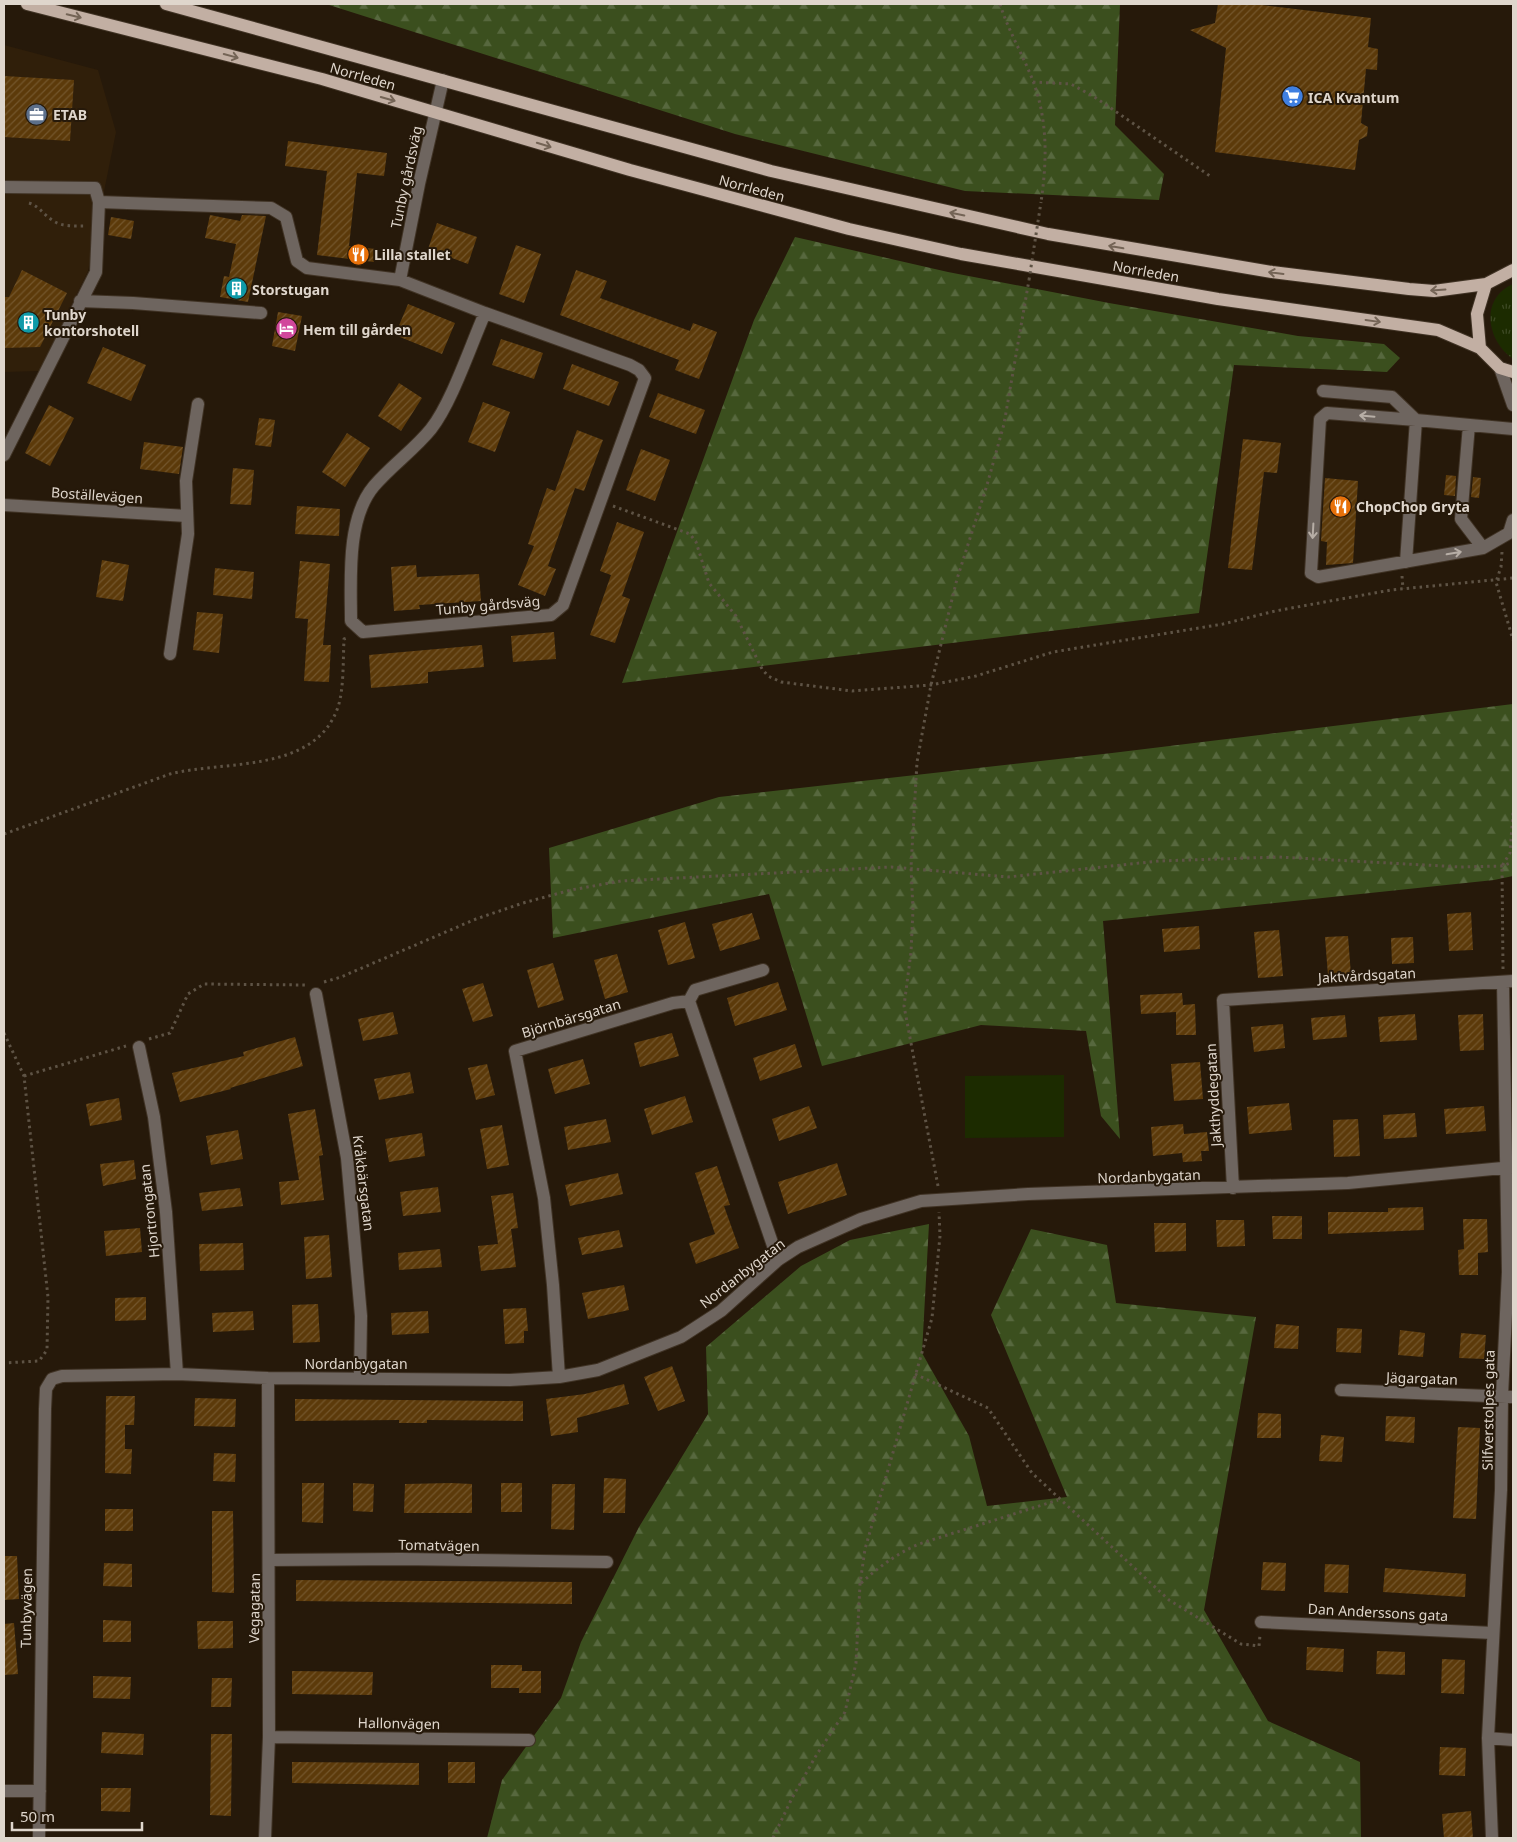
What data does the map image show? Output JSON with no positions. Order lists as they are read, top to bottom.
{
  "streets": {
    "main road": ["Norrleden"],
    "street": [
      "Tunby gårdsväg",
      "Boställevägen",
      "Jaktvårdsgatan",
      "Björnbärsgatan",
      "Jakthyddegatan",
      "Nordanbygatan",
      "Kråkbärsgatan",
      "Hjortrongatan",
      "Jägargatan",
      "Silfverstolpes gata",
      "Tomatvägen",
      "Tunbyvägen",
      "Vegagatan",
      "Dan Anderssons gata",
      "Hallonvägen"
    ]
  },
  "crossings": [
    ["Norrleden", "Tunby gårdsväg"],
    ["Jaktvårdsgatan", "Jakthyddegatan"],
    ["Jaktvårdsgatan", "Silfverstolpes gata"],
    ["Björnbärsgatan", "Nordanbygatan"],
    ["Jakthyddegatan", "Nordanbygatan"],
    ["Nordanbygatan", "Kråkbärsgatan"],
    ["Nordanbygatan", "Hjortrongatan"],
    ["Nordanbygatan", "Silfverstolpes gata"],
    ["Nordanbygatan", "Tunbyvägen"],
    ["Nordanbygatan", "Vegagatan"],
    ["Jägargatan", "Silfverstolpes gata"],
    ["Silfverstolpes gata", "Dan Anderssons gata"],
    ["Tomatvägen", "Vegagatan"],
    ["Vegagatan", "Hallonvägen"]
  ],
  "places": {
    "supermarket": ["ICA Kvantum"],
    "office": ["ETAB"],
    "restaurant": ["Lilla stallet", "ChopChop Gryta"],
    "building": ["Storstugan", "Tunby kontorshotell"],
    "hotel": ["Hem till gården"]
  },
  "scale_bar": "50 m"
}
